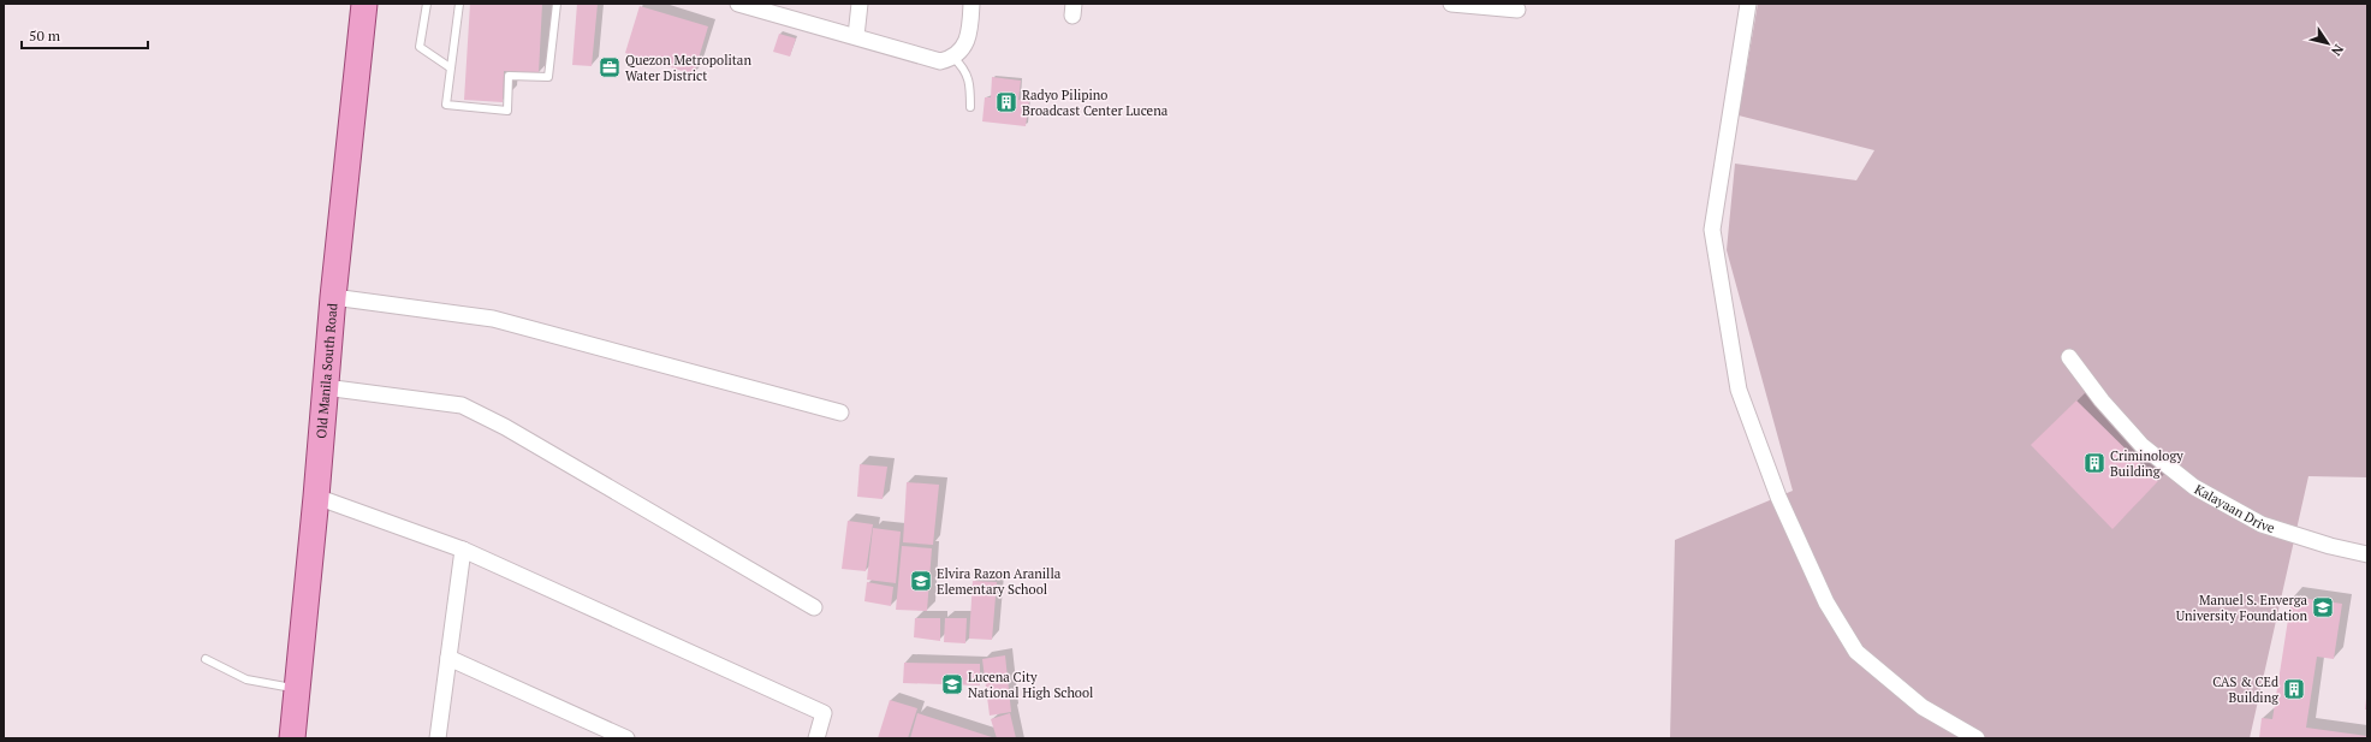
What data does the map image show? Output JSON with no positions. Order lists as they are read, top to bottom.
{
  "streets": {
    "main road": ["Old Manila South Road"],
    "street": ["Kalayaan Drive"]
  },
  "places": {
    "office": ["Quezon Metropolitan Water District"],
    "building": ["Radyo Pilipino Broadcast Center Lucena", "Criminology Building", "CAS & CEd Building"],
    "school or university": ["Elvira Razon Aranilla Elementary School", "Manuel S. Enverga University Foundation", "Lucena City National High School"]
  },
  "scale_bar": "50 m",
  "north": "bottom right"
}
